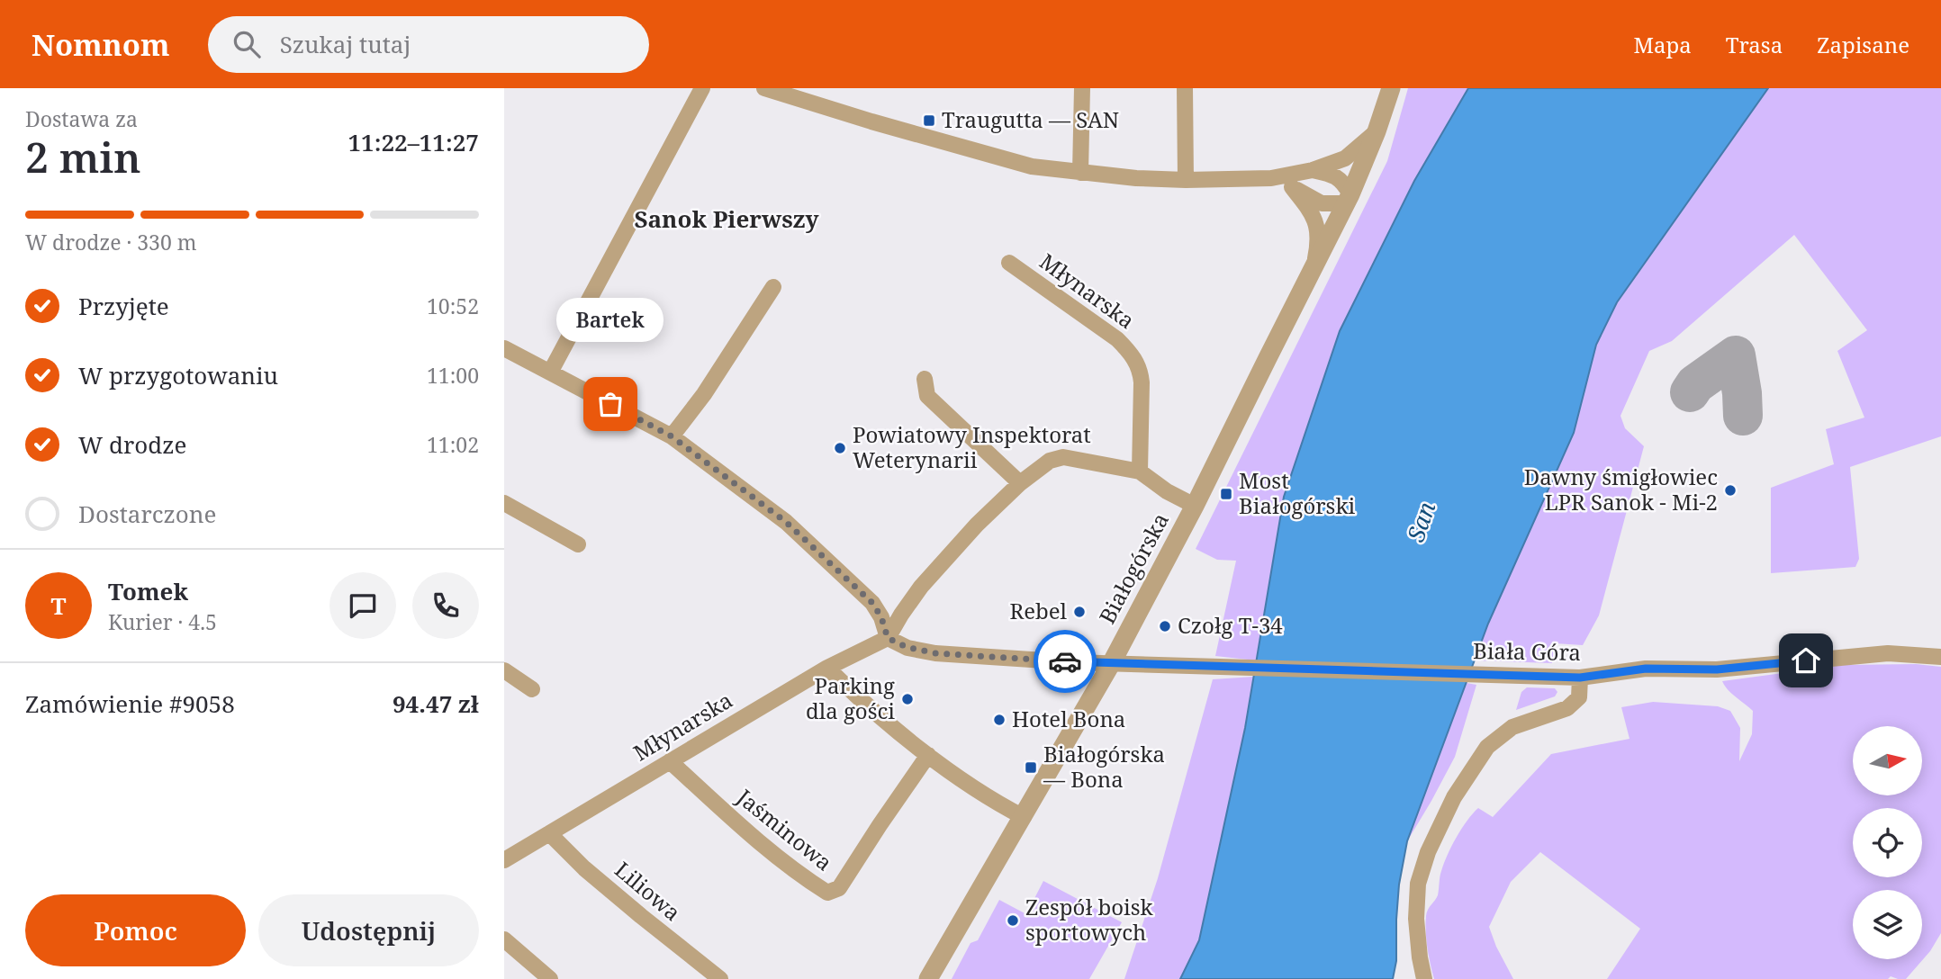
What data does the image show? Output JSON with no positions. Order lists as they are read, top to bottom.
{
  "streets": {
    "street": [
      "Młynarska",
      "Białogórska",
      "Biała Góra",
      "Jaśminowa",
      "Liliowa"
    ]
  },
  "crossings": [
    ["Młynarska", "Jaśminowa"],
    ["Młynarska", "Liliowa"],
    ["Białogórska", "Biała Góra"]
  ],
  "districts": ["Sanok Pierwszy"],
  "water": ["San"],
  "places": {
    "transit": ["Traugutta — SAN", "Most Białogórski", "Białogórska — Bona"],
    "other": [
      "Bartek",
      "Powiatowy Inspektorat Weterynarii",
      "Dawny śmigłowiec LPR Sanok - Mi-2",
      "Rebel",
      "Czołg T-34",
      "Parking dla gości",
      "Hotel Bona",
      "Zespół boisk sportowych"
    ]
  },
  "north": "right",
  "page": {
    "header": "Nomnom",
    "search": "Szukaj tutaj",
    "nav": ["Mapa", "Trasa", "Zapisane"],
    "heading": ["2 min", "Dostawa za", "11:22–11:27"],
    "panel": [
      "Tomek",
      "Kurier · 4.5",
      "Zamówienie #9058",
      "94.47 zł"
    ],
    "bar": "W drodze · 330 m",
    "list": [
      ["Przyjęte", "10:52"],
      ["W przygotowaniu", "11:00"],
      ["W drodze", "11:02"],
      "Dostarczone"
    ],
    "bubble": "Bartek",
    "round": "T",
    "buttons": ["Pomoc", "Udostępnij"]
  }
}
